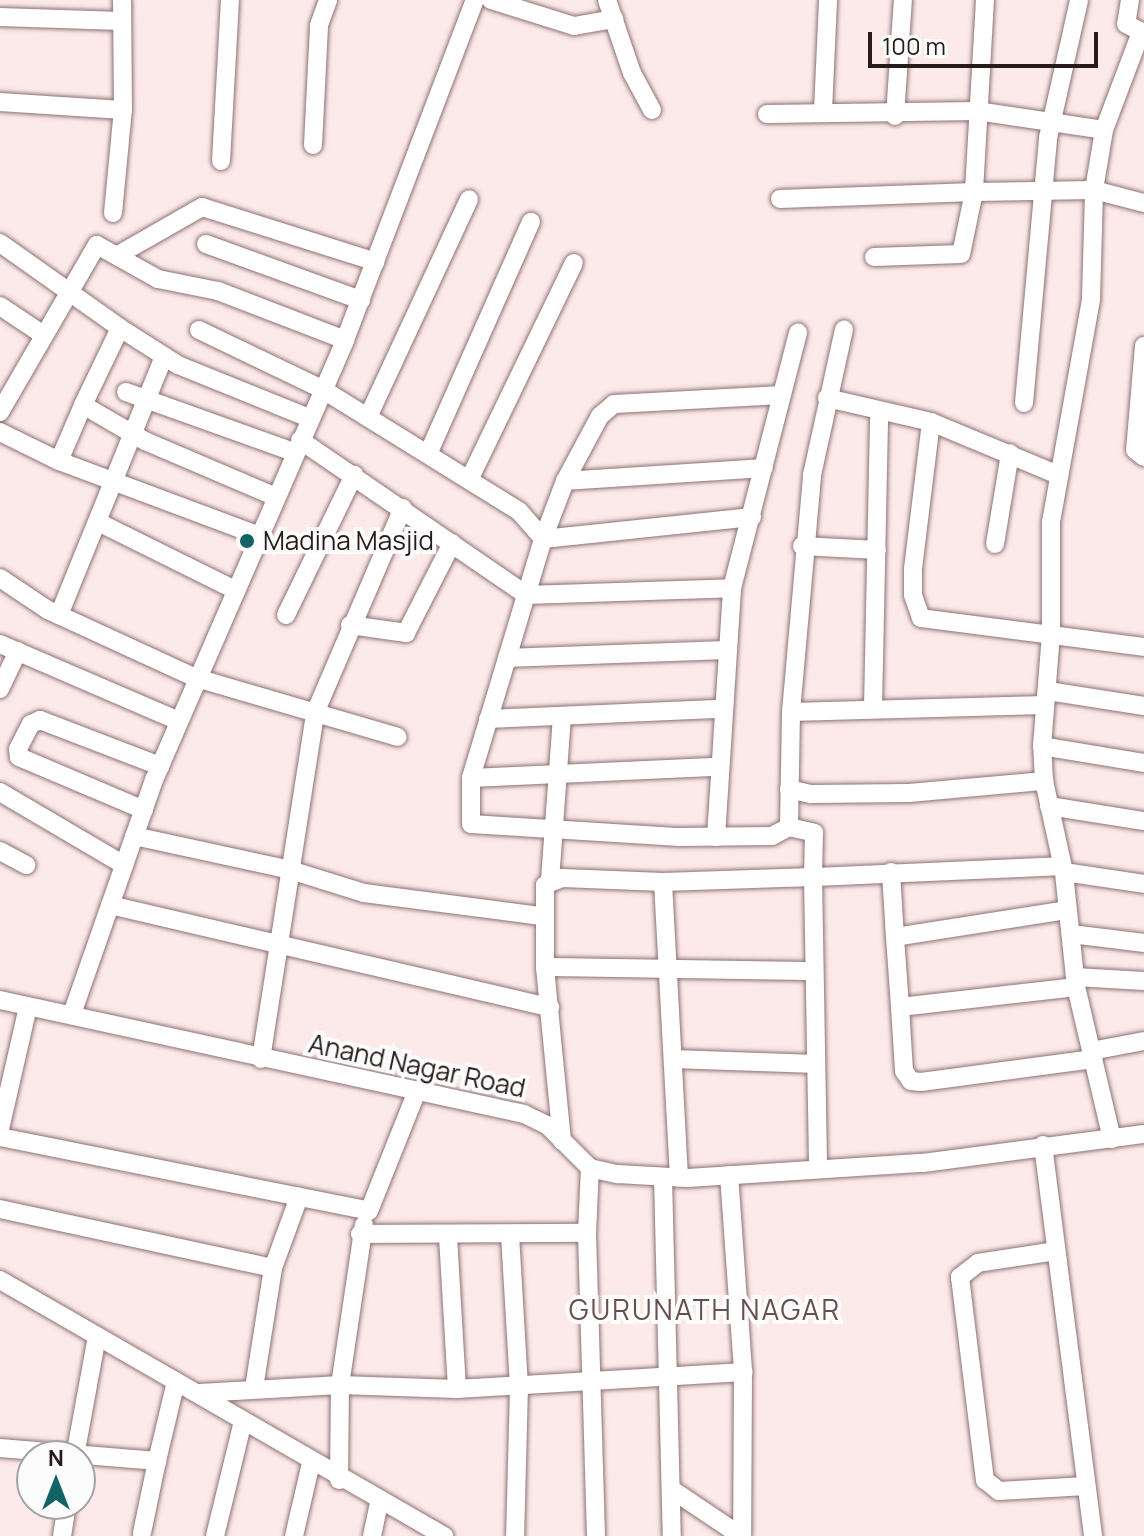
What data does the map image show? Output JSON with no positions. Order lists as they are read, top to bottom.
{
  "streets": {
    "street": ["Anand Nagar Road"]
  },
  "districts": ["GURUNATH NAGAR"],
  "places": ["Madina Masjid"],
  "scale_bar": "100 m",
  "north": "top"
}
